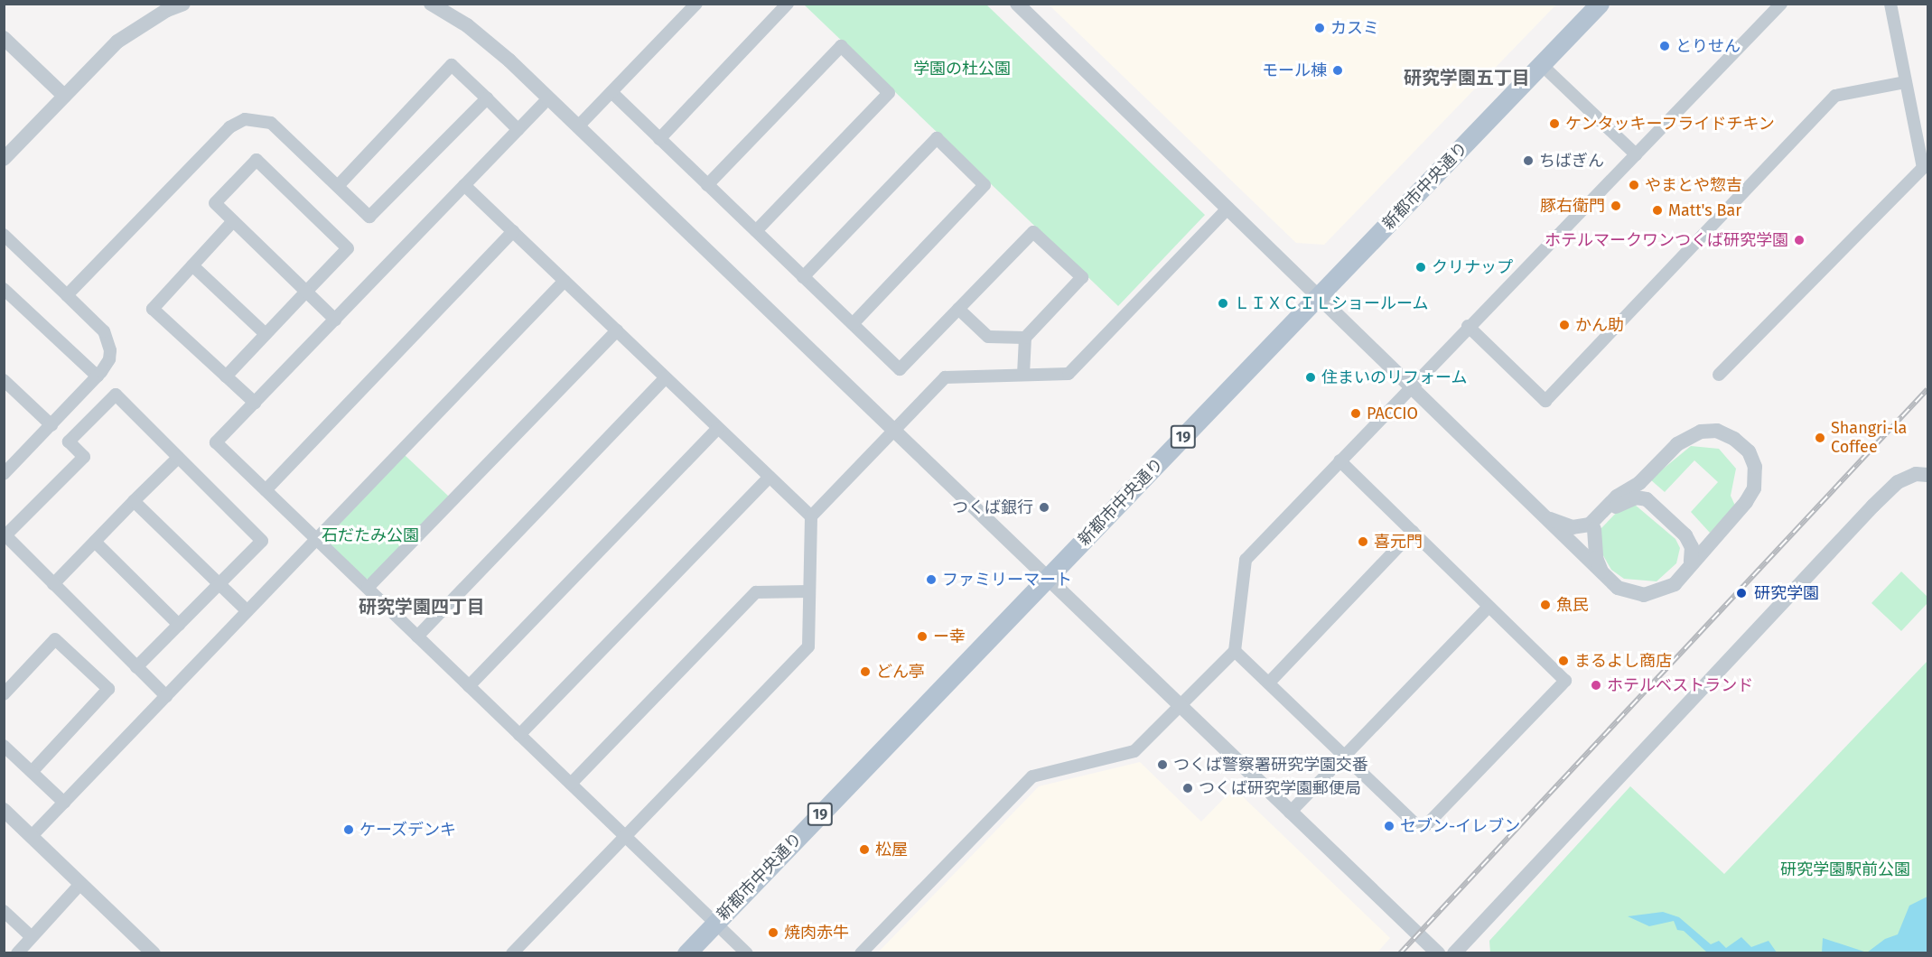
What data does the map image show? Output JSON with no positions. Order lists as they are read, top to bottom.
{
  "streets": {
    "main road": ["新都市中央通り", "19"]
  },
  "districts": ["研究学園五丁目", "研究学園四丁目"],
  "parks": ["学園の杜公園", "石だたみ公園", "研究学園駅前公園"],
  "places": [
    "カスミ",
    "とりせん",
    "モール棟",
    "ケンタッキーフライドチキン",
    "ちばぎん",
    "やまとや惣吉",
    "豚右衛門",
    "Matt's Bar",
    "ホテルマークワンつくば研究学園",
    "クリナップ",
    "ＬＩＸＣＩＬショールーム",
    "かん助",
    "住まいのリフォーム",
    "PACCIO",
    "Shangri-la Coffee",
    "つくば銀行",
    "喜元門",
    "ファミリーマート",
    "研究学園",
    "魚民",
    "ー幸",
    "まるよし商店",
    "どん亭",
    "ホテルベストランド",
    "つくば警察署研究学園交番",
    "つくば研究学園郵便局",
    "セブン-イレブン",
    "ケーズデンキ",
    "松屋",
    "焼肉赤牛"
  ]
}
